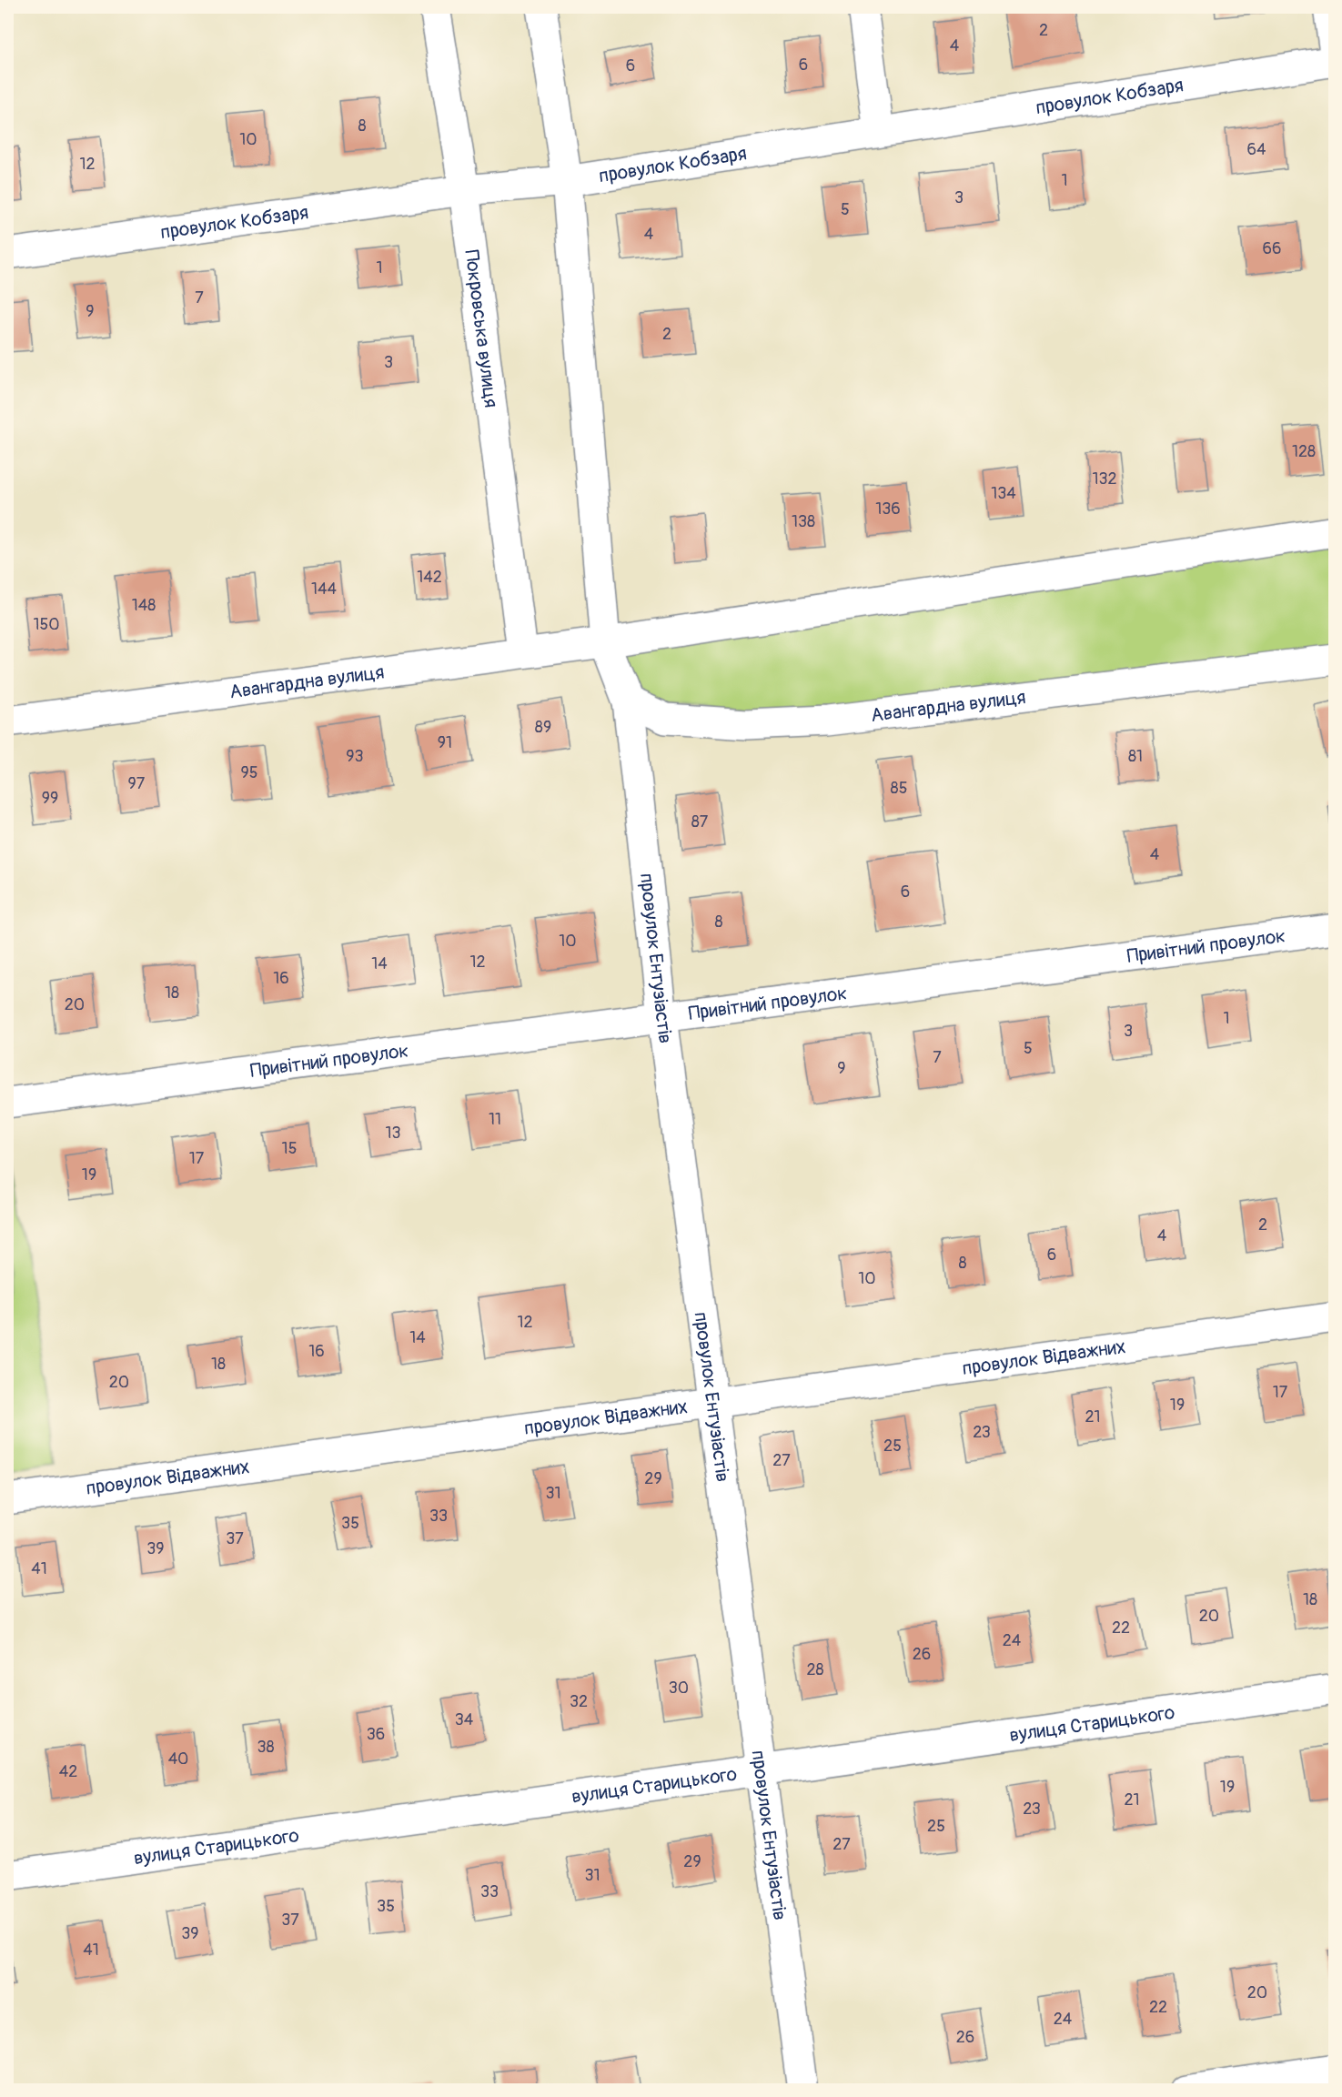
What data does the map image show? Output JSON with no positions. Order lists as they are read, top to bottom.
{
  "streets": {
    "street": [
      "провулок Кобзаря",
      "Покровська вулиця",
      "Авангардна вулиця",
      "Привітний провулок",
      "провулок Ентузіастів",
      "провулок Відважних",
      "вулиця Старицького"
    ]
  },
  "crossings": [
    ["провулок Кобзаря", "Покровська вулиця"],
    ["Покровська вулиця", "Авангардна вулиця"],
    ["Авангардна вулиця", "провулок Ентузіастів"],
    ["Привітний провулок", "провулок Ентузіастів"],
    ["провулок Ентузіастів", "провулок Відважних"],
    ["провулок Ентузіастів", "вулиця Старицького"]
  ],
  "house_numbers": [
    "2",
    "4",
    "6",
    "6",
    "8",
    "10",
    "64",
    "12",
    "1",
    "3",
    "5",
    "4",
    "66",
    "1",
    "7",
    "9",
    "2",
    "3",
    "128",
    "132",
    "134",
    "136",
    "138",
    "142",
    "144",
    "148",
    "150",
    "89",
    "91",
    "93",
    "81",
    "95",
    "97",
    "85",
    "99",
    "87",
    "4",
    "6",
    "8",
    "10",
    "12",
    "14",
    "16",
    "18",
    "20",
    "1",
    "3",
    "5",
    "7",
    "9",
    "11",
    "13",
    "15",
    "17",
    "19",
    "2",
    "4",
    "6",
    "8",
    "10",
    "12",
    "14",
    "16",
    "18",
    "20",
    "17",
    "19",
    "21",
    "23",
    "25",
    "27",
    "29",
    "31",
    "33",
    "35",
    "37",
    "39",
    "41",
    "18",
    "20",
    "22",
    "24",
    "26",
    "28",
    "30",
    "32",
    "34",
    "36",
    "38",
    "40",
    "42",
    "19",
    "21",
    "23",
    "25",
    "27",
    "29",
    "31",
    "33",
    "35",
    "37",
    "39",
    "41",
    "20",
    "22",
    "24",
    "26"
  ]
}
